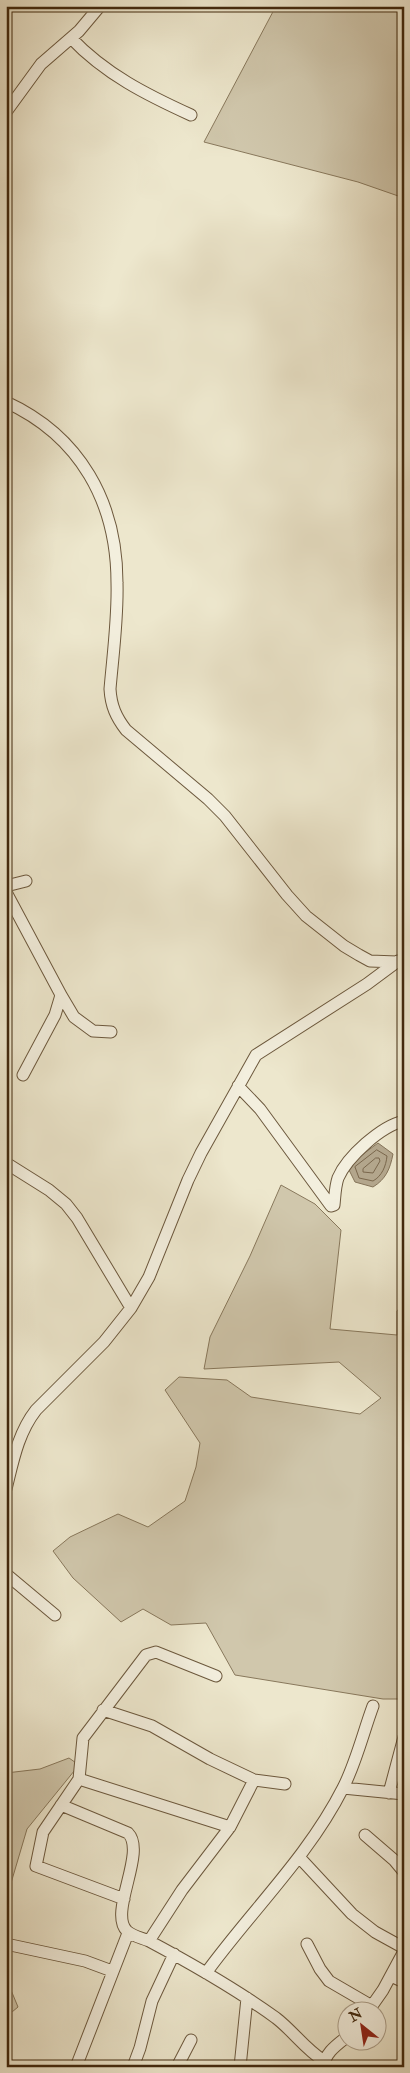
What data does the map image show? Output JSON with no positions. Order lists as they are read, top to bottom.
{
  "north": "top left"
}
